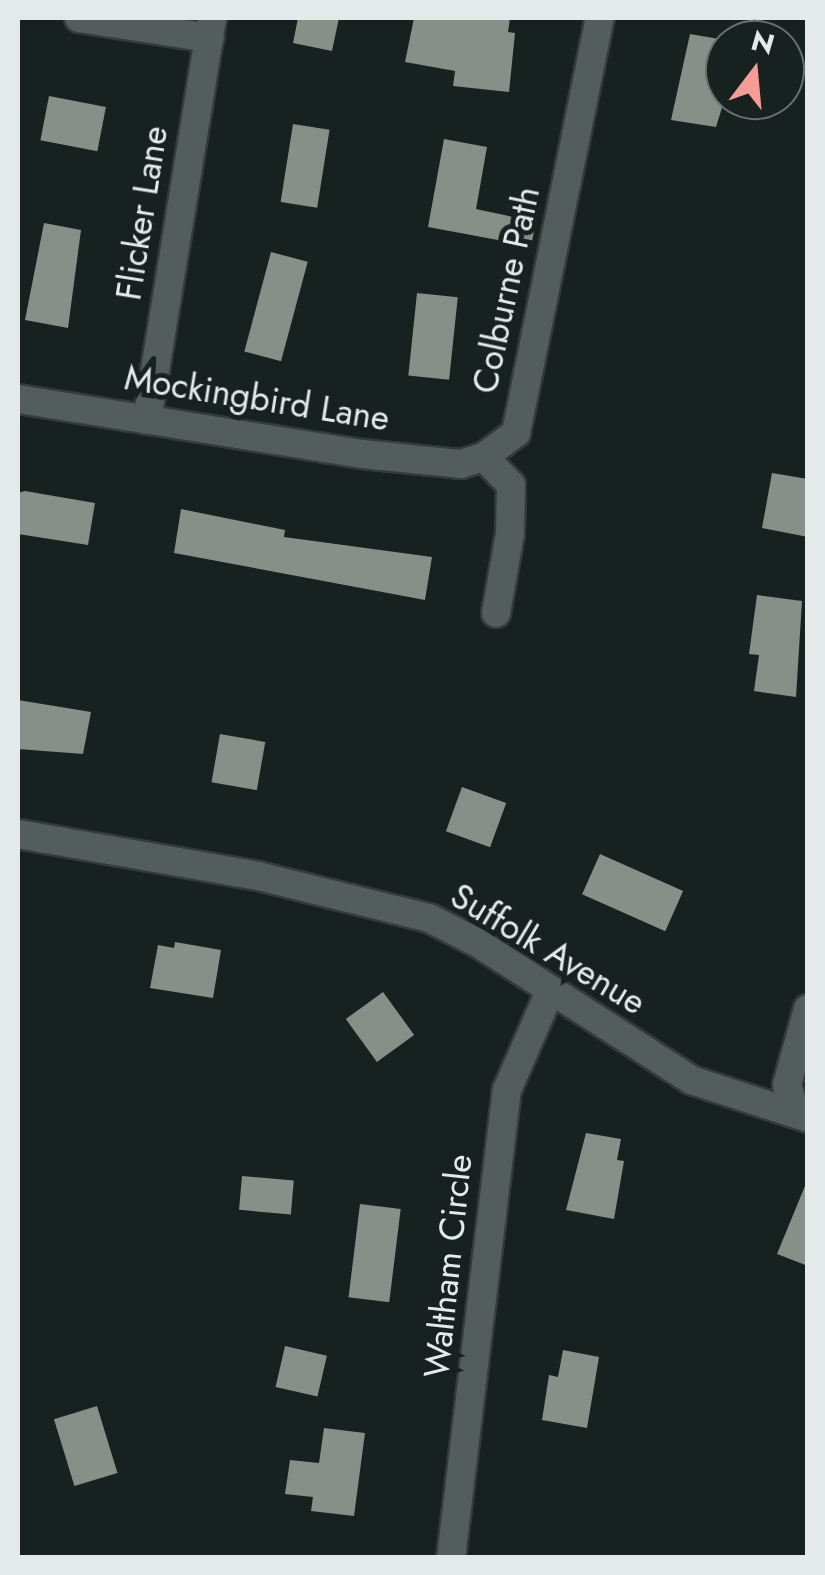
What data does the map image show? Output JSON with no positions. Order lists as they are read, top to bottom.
{
  "streets": {
    "street": [
      "Flicker Lane",
      "Colburne Path",
      "Mockingbird Lane",
      "Suffolk Avenue",
      "Waltham Circle"
    ]
  },
  "crossings": [
    ["Flicker Lane", "Mockingbird Lane"],
    ["Colburne Path", "Mockingbird Lane"],
    ["Suffolk Avenue", "Waltham Circle"]
  ],
  "north": "top"
}
